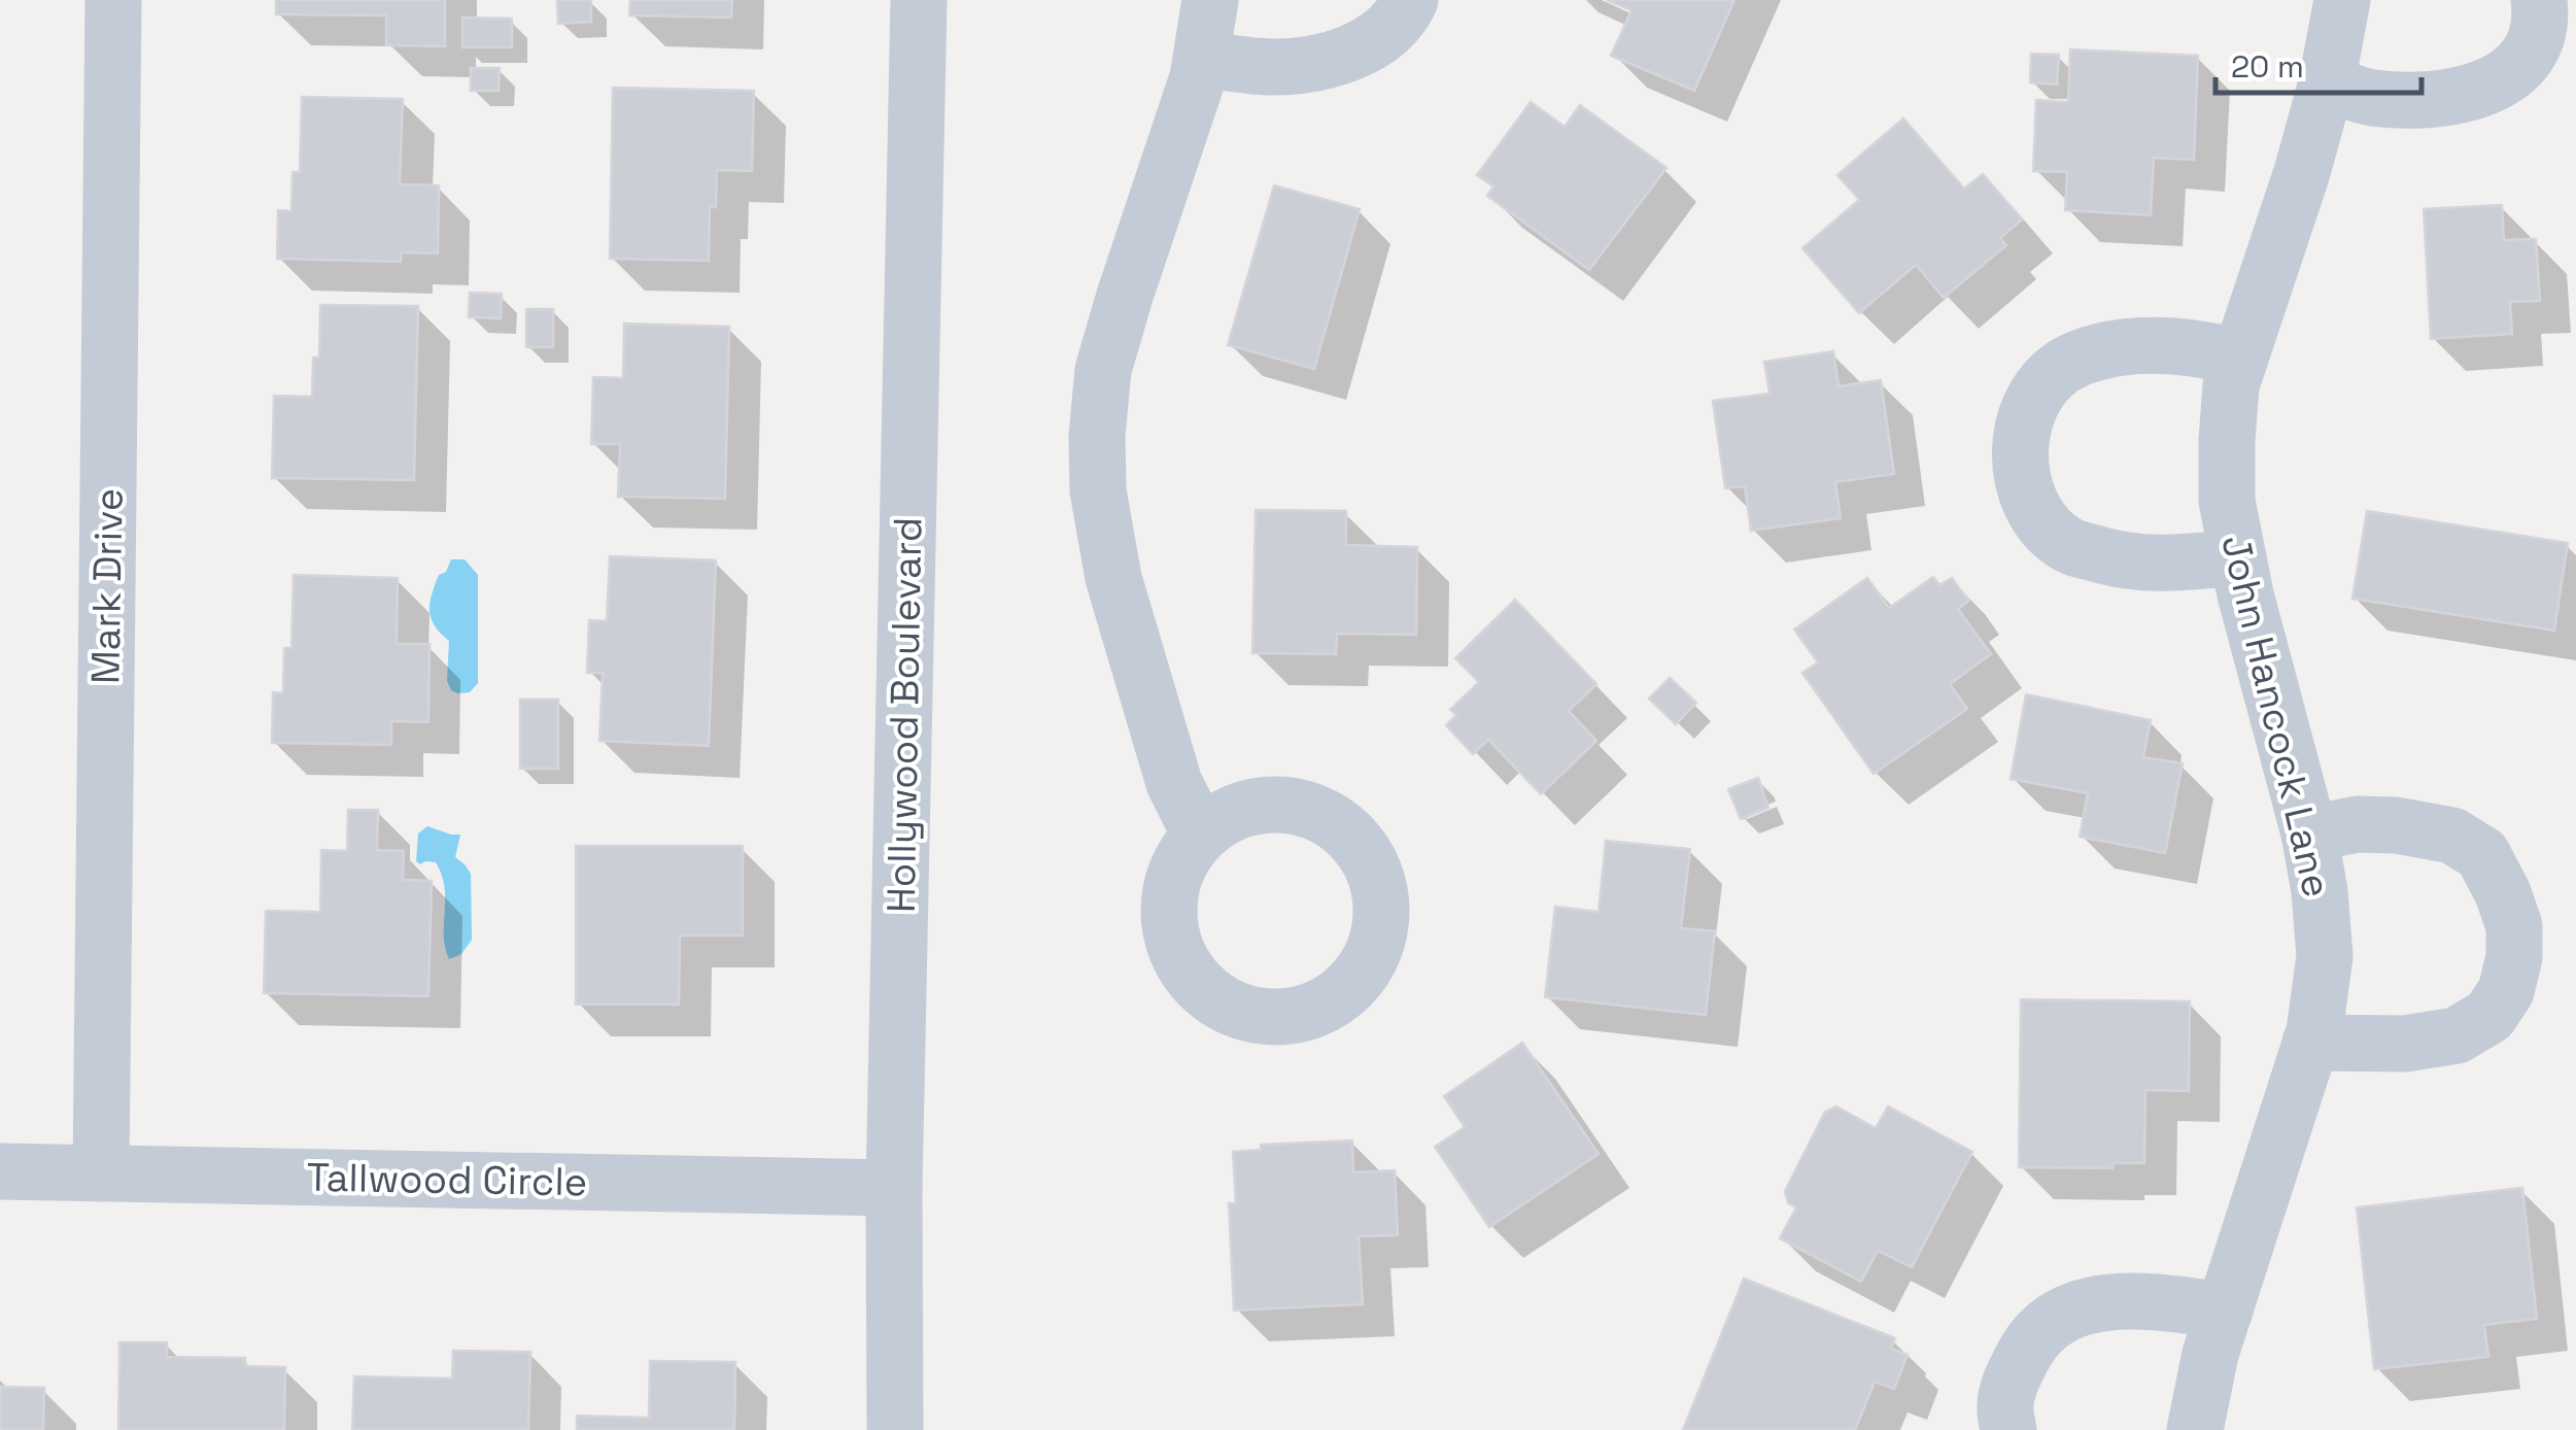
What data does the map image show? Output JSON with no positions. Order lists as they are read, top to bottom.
{
  "streets": {
    "street": [
      "Mark Drive",
      "Hollywood Boulevard",
      "John Hancock Lane",
      "Tallwood Circle"
    ]
  },
  "crossings": [
    ["Mark Drive", "Tallwood Circle"],
    ["Hollywood Boulevard", "Tallwood Circle"]
  ],
  "scale_bar": "20 m"
}
